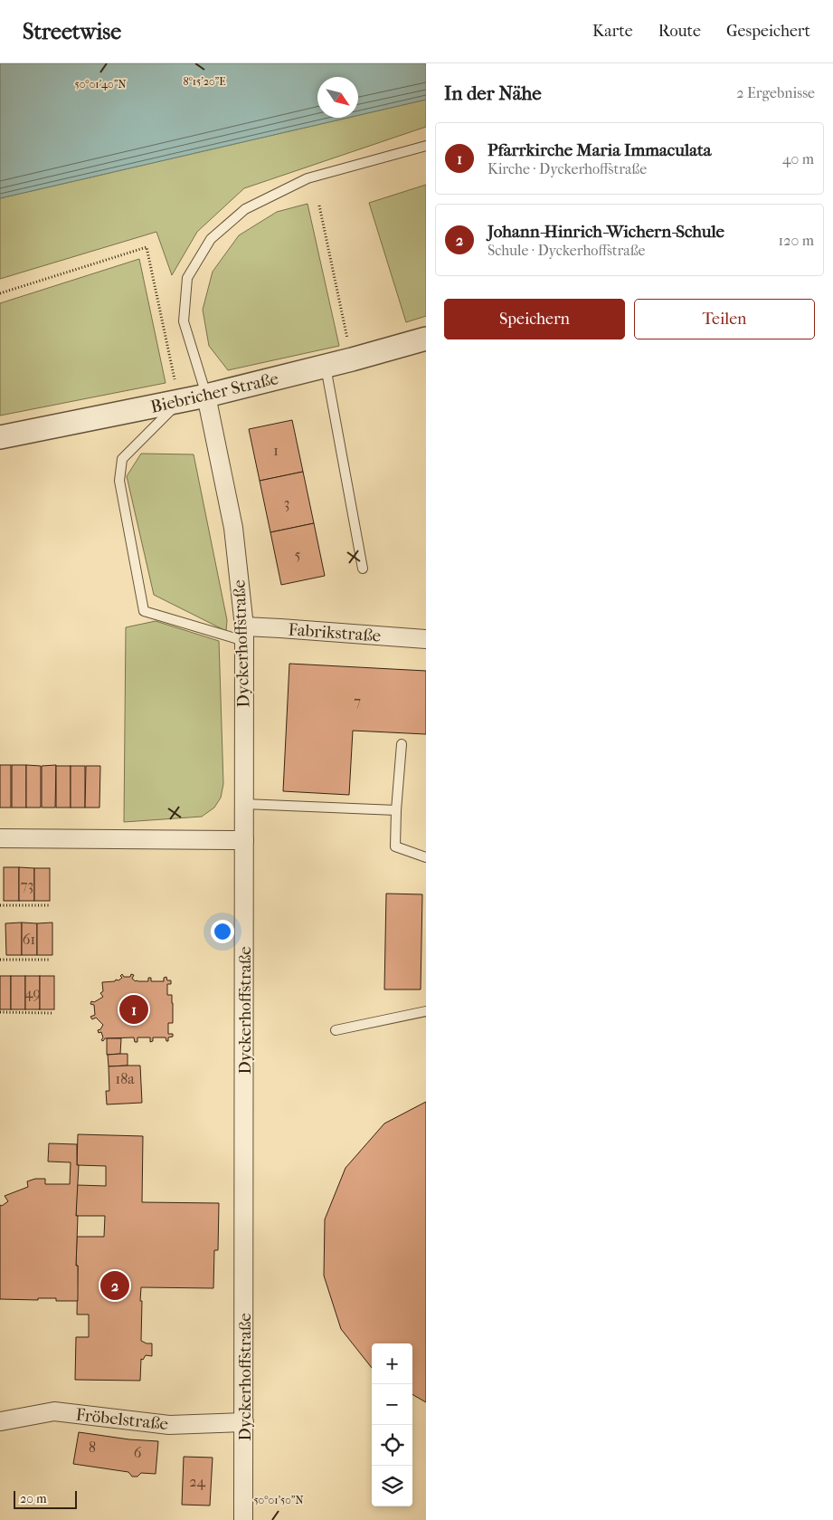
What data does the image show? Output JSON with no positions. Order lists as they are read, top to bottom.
{
  "streets": {
    "street": [
      "Biebricher Straße",
      "Fabrikstraße",
      "Dyckerhoffstraße",
      "Fröbelstraße"
    ]
  },
  "crossings": [
    ["Biebricher Straße", "Dyckerhoffstraße"],
    ["Fabrikstraße", "Dyckerhoffstraße"],
    ["Dyckerhoffstraße", "Fröbelstraße"]
  ],
  "house_numbers": [
    "1",
    "3",
    "5",
    "7",
    "73",
    "61",
    "49",
    "18a",
    "8",
    "6",
    "24"
  ],
  "scale_bar": "20 m",
  "north": "bottom right",
  "page": {
    "header": "Streetwise",
    "nav": ["Karte", "Route", "Gespeichert"],
    "heading": ["In der Nähe", "2 Ergebnisse"],
    "list": [
      {
        "mark": "1",
        "name": "Pfarrkirche Maria Immaculata",
        "note": "Kirche · Dyckerhoffstraße",
        "value": "40 m"
      },
      {
        "mark": "2",
        "name": "Johann-Hinrich-Wichern-Schule",
        "note": "Schule · Dyckerhoffstraße",
        "value": "120 m"
      }
    ],
    "buttons": ["Speichern", "Teilen"],
    "pins": ["1", "2"],
    "map_buttons": ["+", "−"],
    "scale": "20 m"
  },
  "coordinates": ["8°15'20\"E", "50°01'40\"N", "50°01'50\"N"]
}
